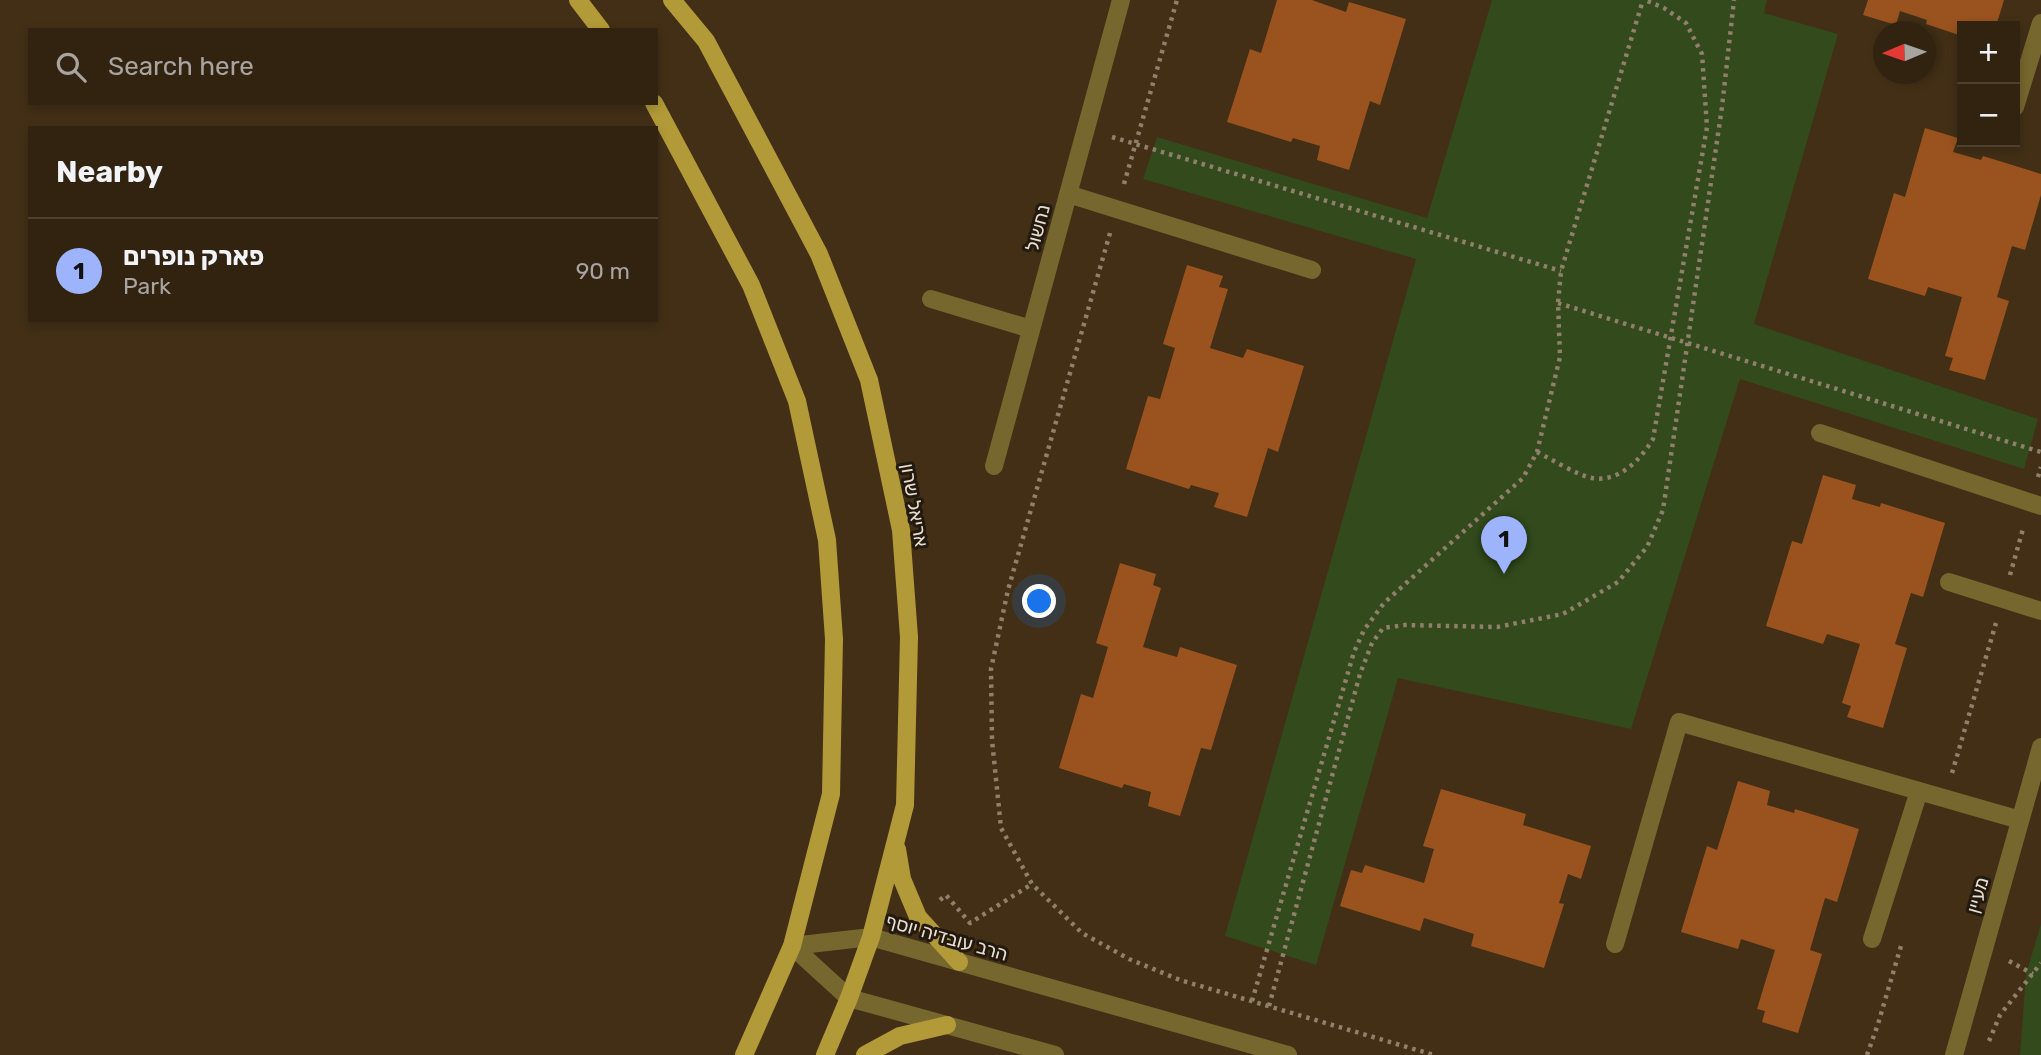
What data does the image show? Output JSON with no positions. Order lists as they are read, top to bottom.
{
  "streets": {
    "main road": ["אריאל שרון"],
    "street": ["נחשול", "מעיין", "הרב עובדיה יוסף"]
  },
  "crossings": [
    ["אריאל שרון", "הרב עובדיה יוסף"]
  ],
  "north": "left",
  "page": {
    "map_buttons": ["+", "−"],
    "search": "Search here",
    "heading": "Nearby",
    "list": [
      {
        "mark": "1",
        "name": "פארק נופרים",
        "note": "Park",
        "value": "90 m"
      }
    ],
    "pins": "1"
  }
}
